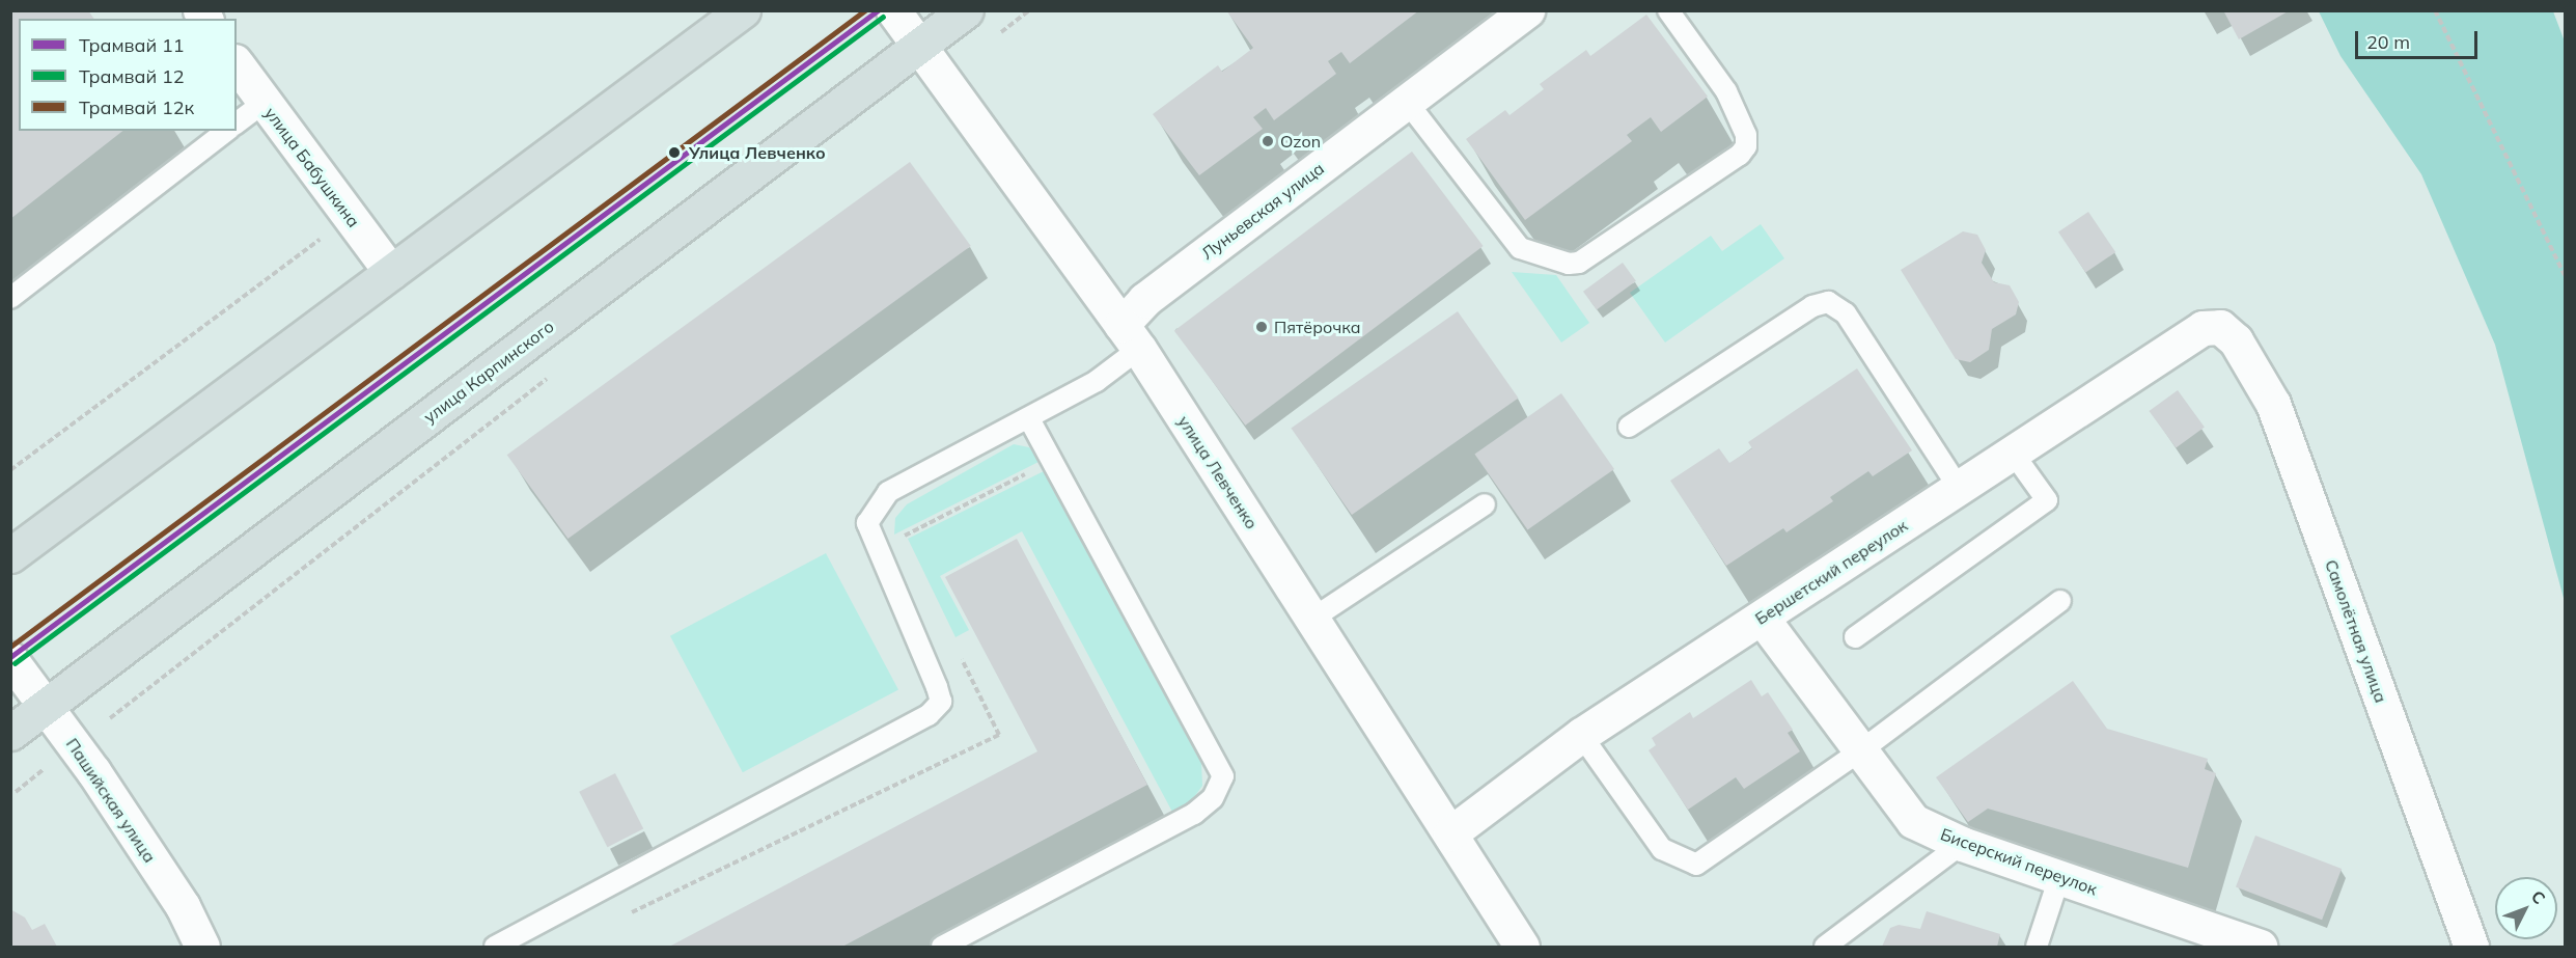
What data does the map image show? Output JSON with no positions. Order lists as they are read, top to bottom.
{
  "streets": {
    "main road": ["улица Карпинского"],
    "street": [
      "улица Бабушкина",
      "Луньевская улица",
      "улица Левченко",
      "Бершетский переулок",
      "Самолётная улица",
      "Пашийская улица",
      "Бисерский переулок"
    ]
  },
  "crossings": [
    ["Луньевская улица", "улица Левченко"],
    ["улица Карпинского", "улица Левченко"],
    ["улица Карпинского", "Пашийская улица"],
    ["улица Левченко", "Бершетский переулок"],
    ["Бершетский переулок", "Самолётная улица"],
    ["Бершетский переулок", "Бисерский переулок"]
  ],
  "places": ["Ozon", "Улица Левченко", "Пятёрочка"],
  "lines": ["tram line 11", "tram line 12к", "tram line 12"],
  "legend": ["Трамвай 11", "Трамвай 12", "Трамвай 12к"],
  "scale_bar": "20 m",
  "north": "top right"
}
